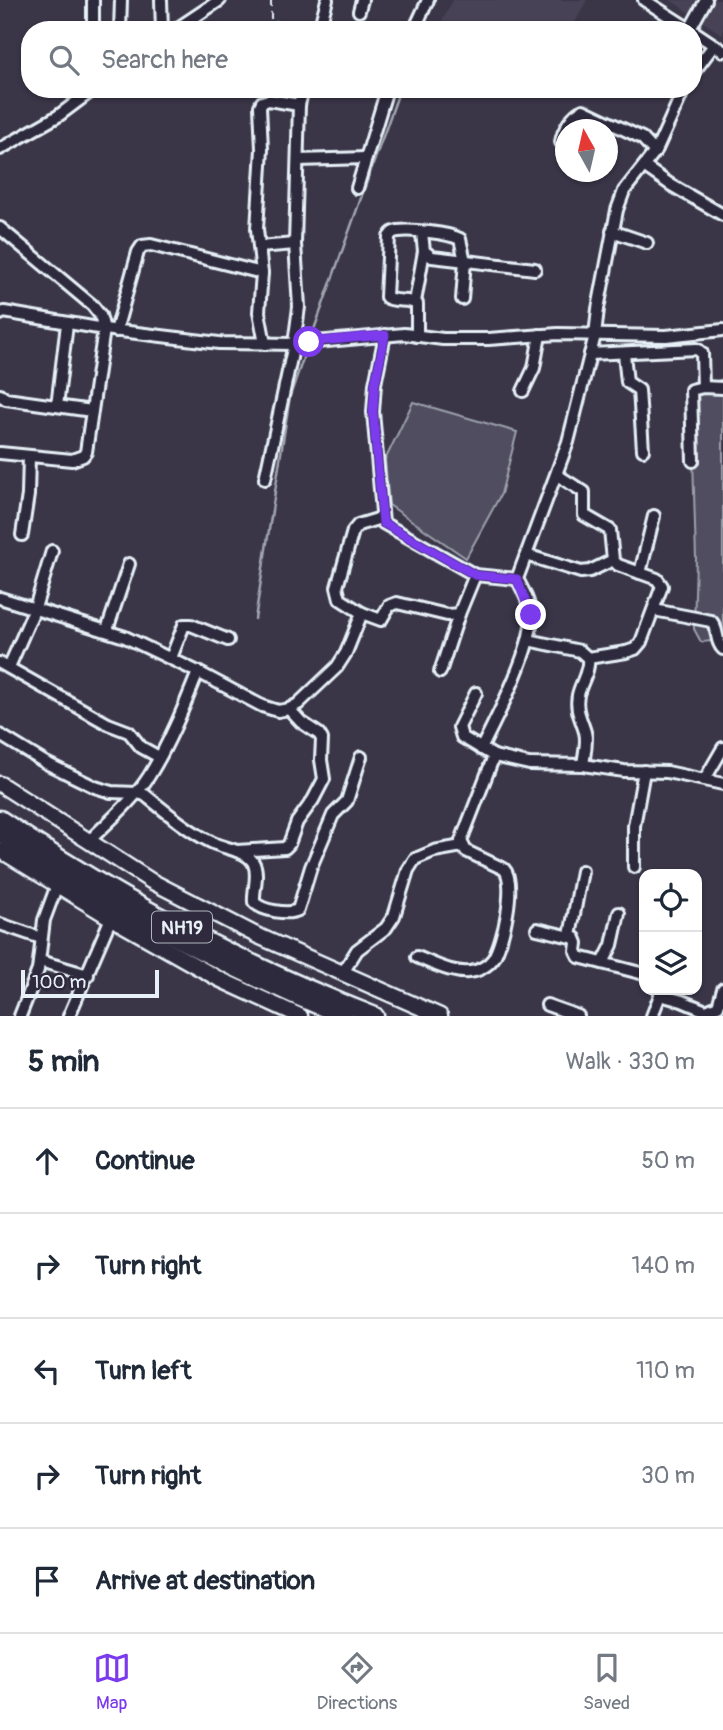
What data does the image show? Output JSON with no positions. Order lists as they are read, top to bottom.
{
  "streets": {
    "highway": ["NH19"]
  },
  "scale_bar": "100 m",
  "north": "top",
  "page": {
    "search": "Search here",
    "scale": "100 m",
    "heading": ["5 min", "Walk · 330 m"],
    "list": [
      ["Continue", "50 m"],
      ["Turn right", "140 m"],
      ["Turn left", "110 m"],
      ["Turn right", "30 m"],
      "Arrive at destination"
    ],
    "nav": ["Map", "Directions", "Saved"]
  }
}
